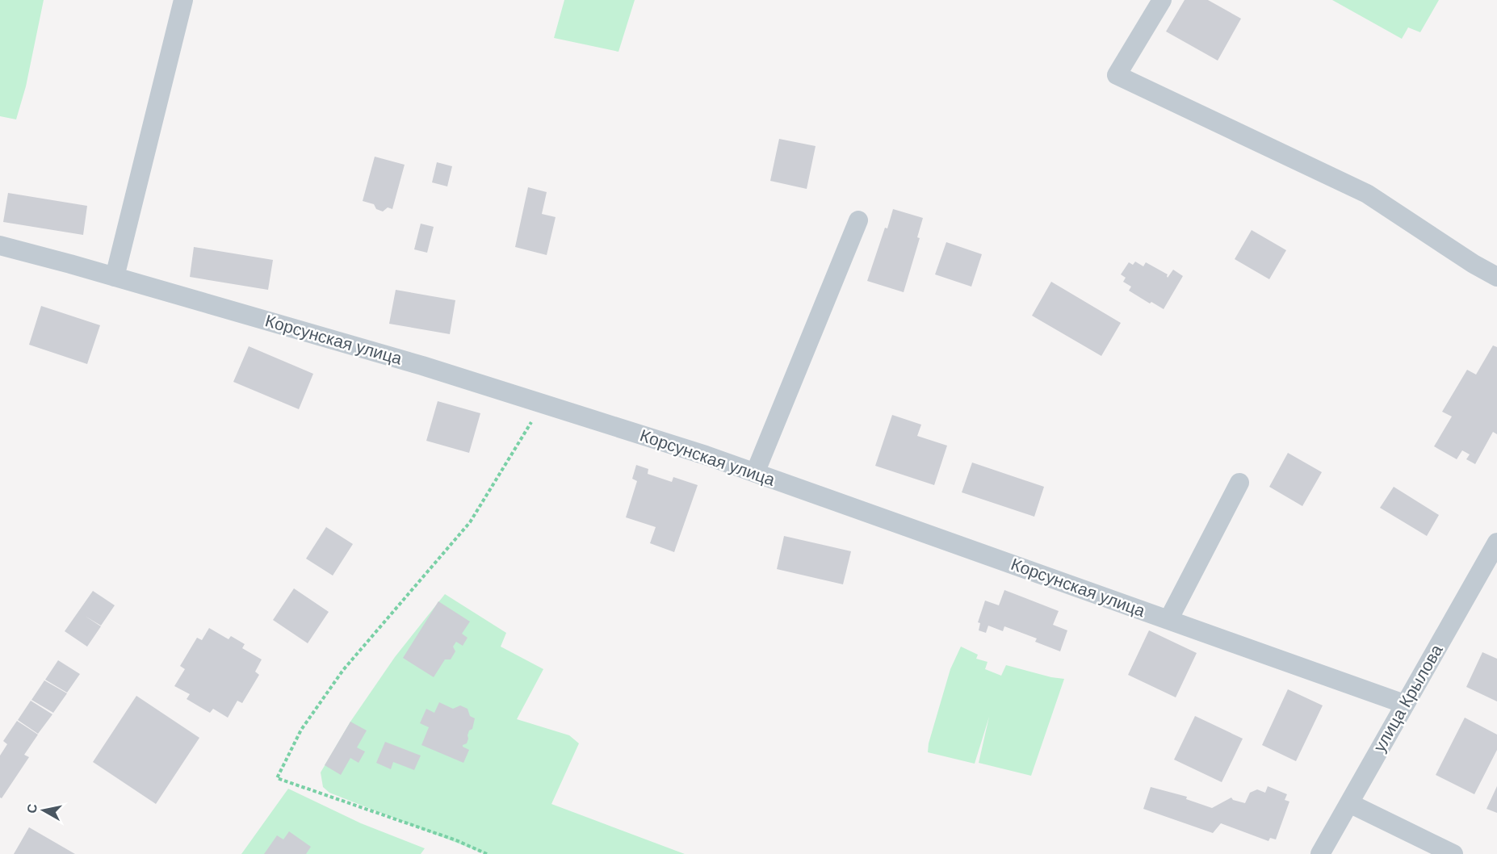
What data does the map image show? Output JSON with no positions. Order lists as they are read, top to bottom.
{
  "streets": {
    "street": ["Корсунская улица", "улица Крылова"]
  },
  "crossings": [
    ["Корсунская улица", "улица Крылова"]
  ],
  "north": "left"
}
